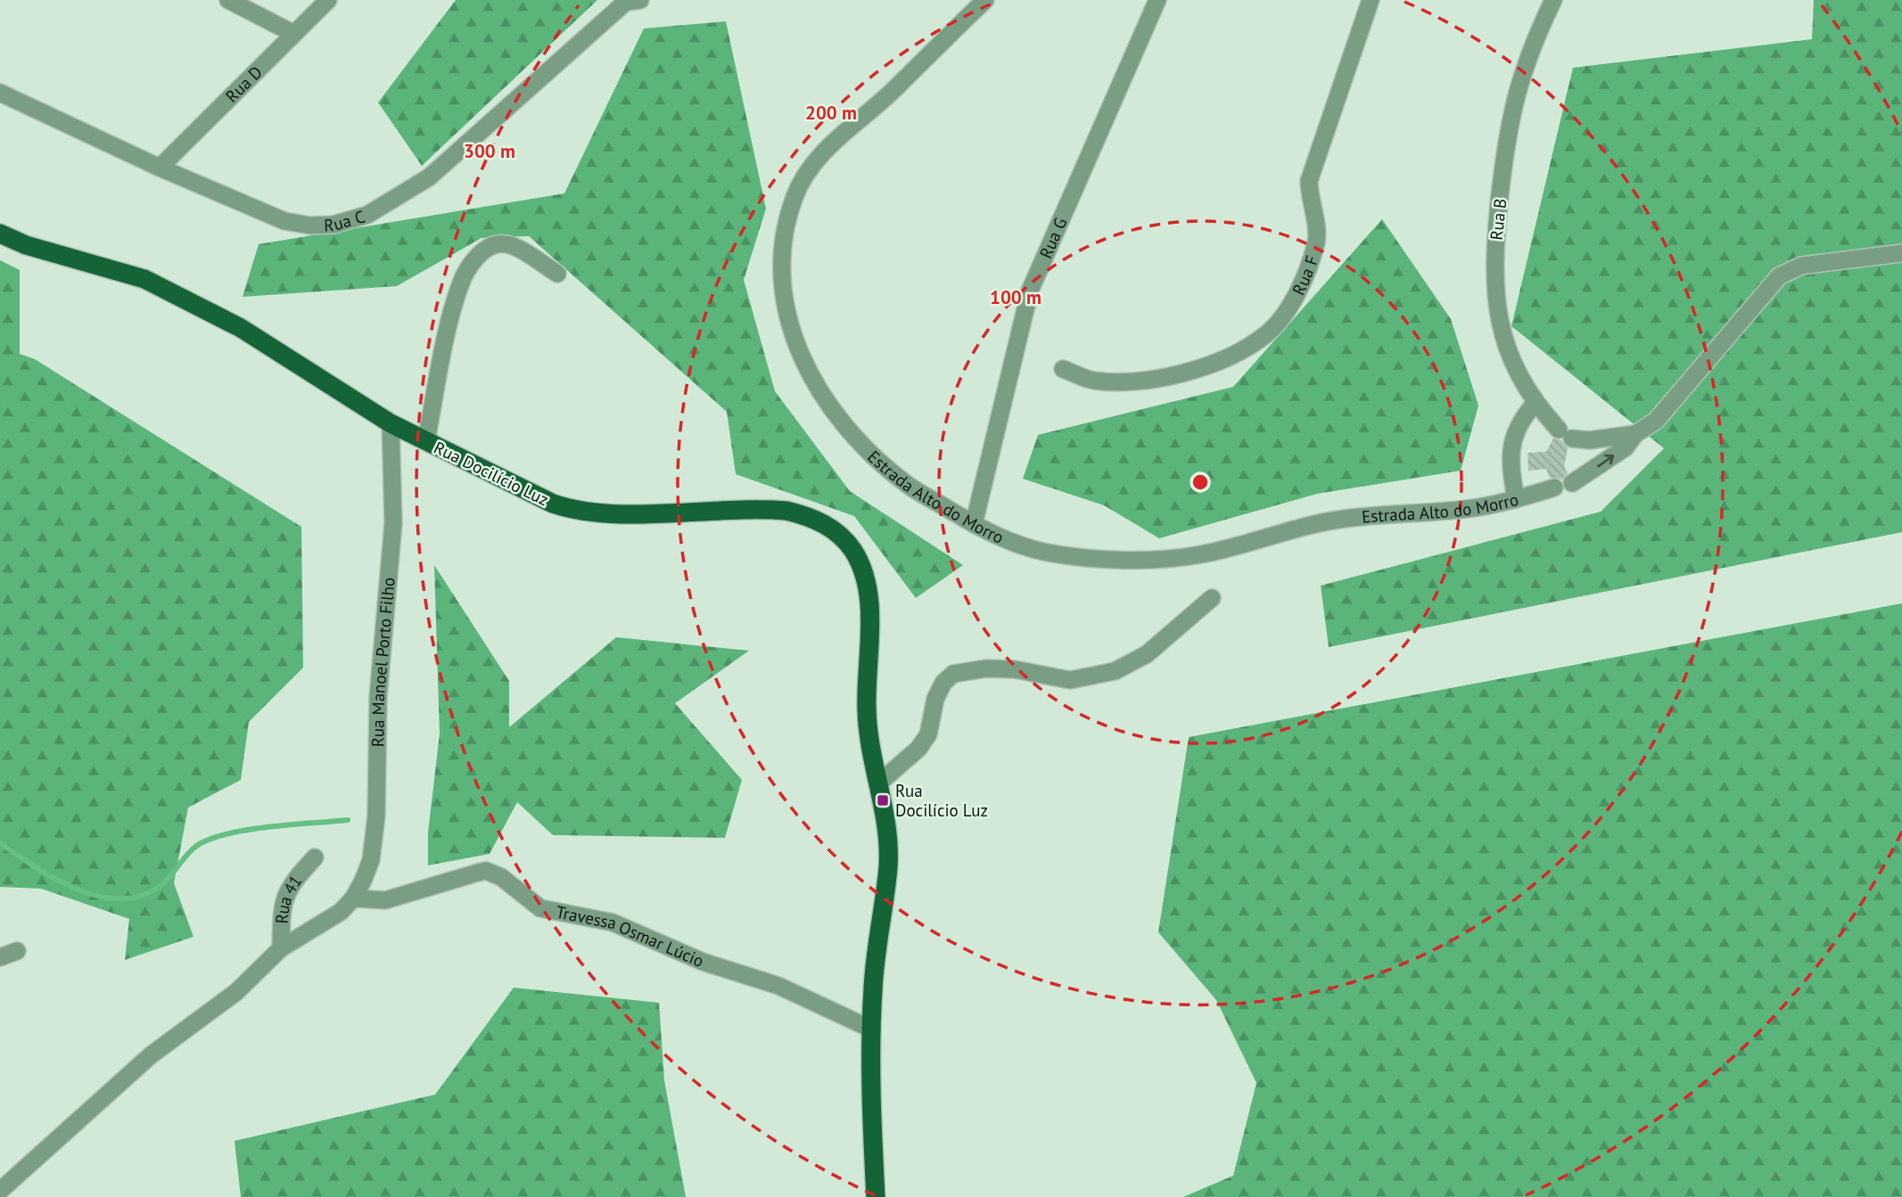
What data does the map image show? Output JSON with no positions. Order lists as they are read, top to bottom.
{
  "streets": {
    "main road": ["Rua Docilício Luz"],
    "street": [
      "Rua D",
      "Rua C",
      "Rua B",
      "Rua G",
      "Rua F",
      "Estrada Alto do Morro",
      "Rua Manoel Porto Filho",
      "Rua 41",
      "Travessa Osmar Lúcio"
    ]
  },
  "crossings": [
    ["Rua D", "Rua C"],
    ["Rua G", "Estrada Alto do Morro"],
    ["Rua Docilício Luz", "Rua Manoel Porto Filho"],
    ["Rua Docilício Luz", "Travessa Osmar Lúcio"],
    ["Rua Manoel Porto Filho", "Travessa Osmar Lúcio"]
  ],
  "places": {
    "transit": ["Rua Docilício Luz"]
  },
  "rings": ["200 m", "300 m", "100 m"]
}
